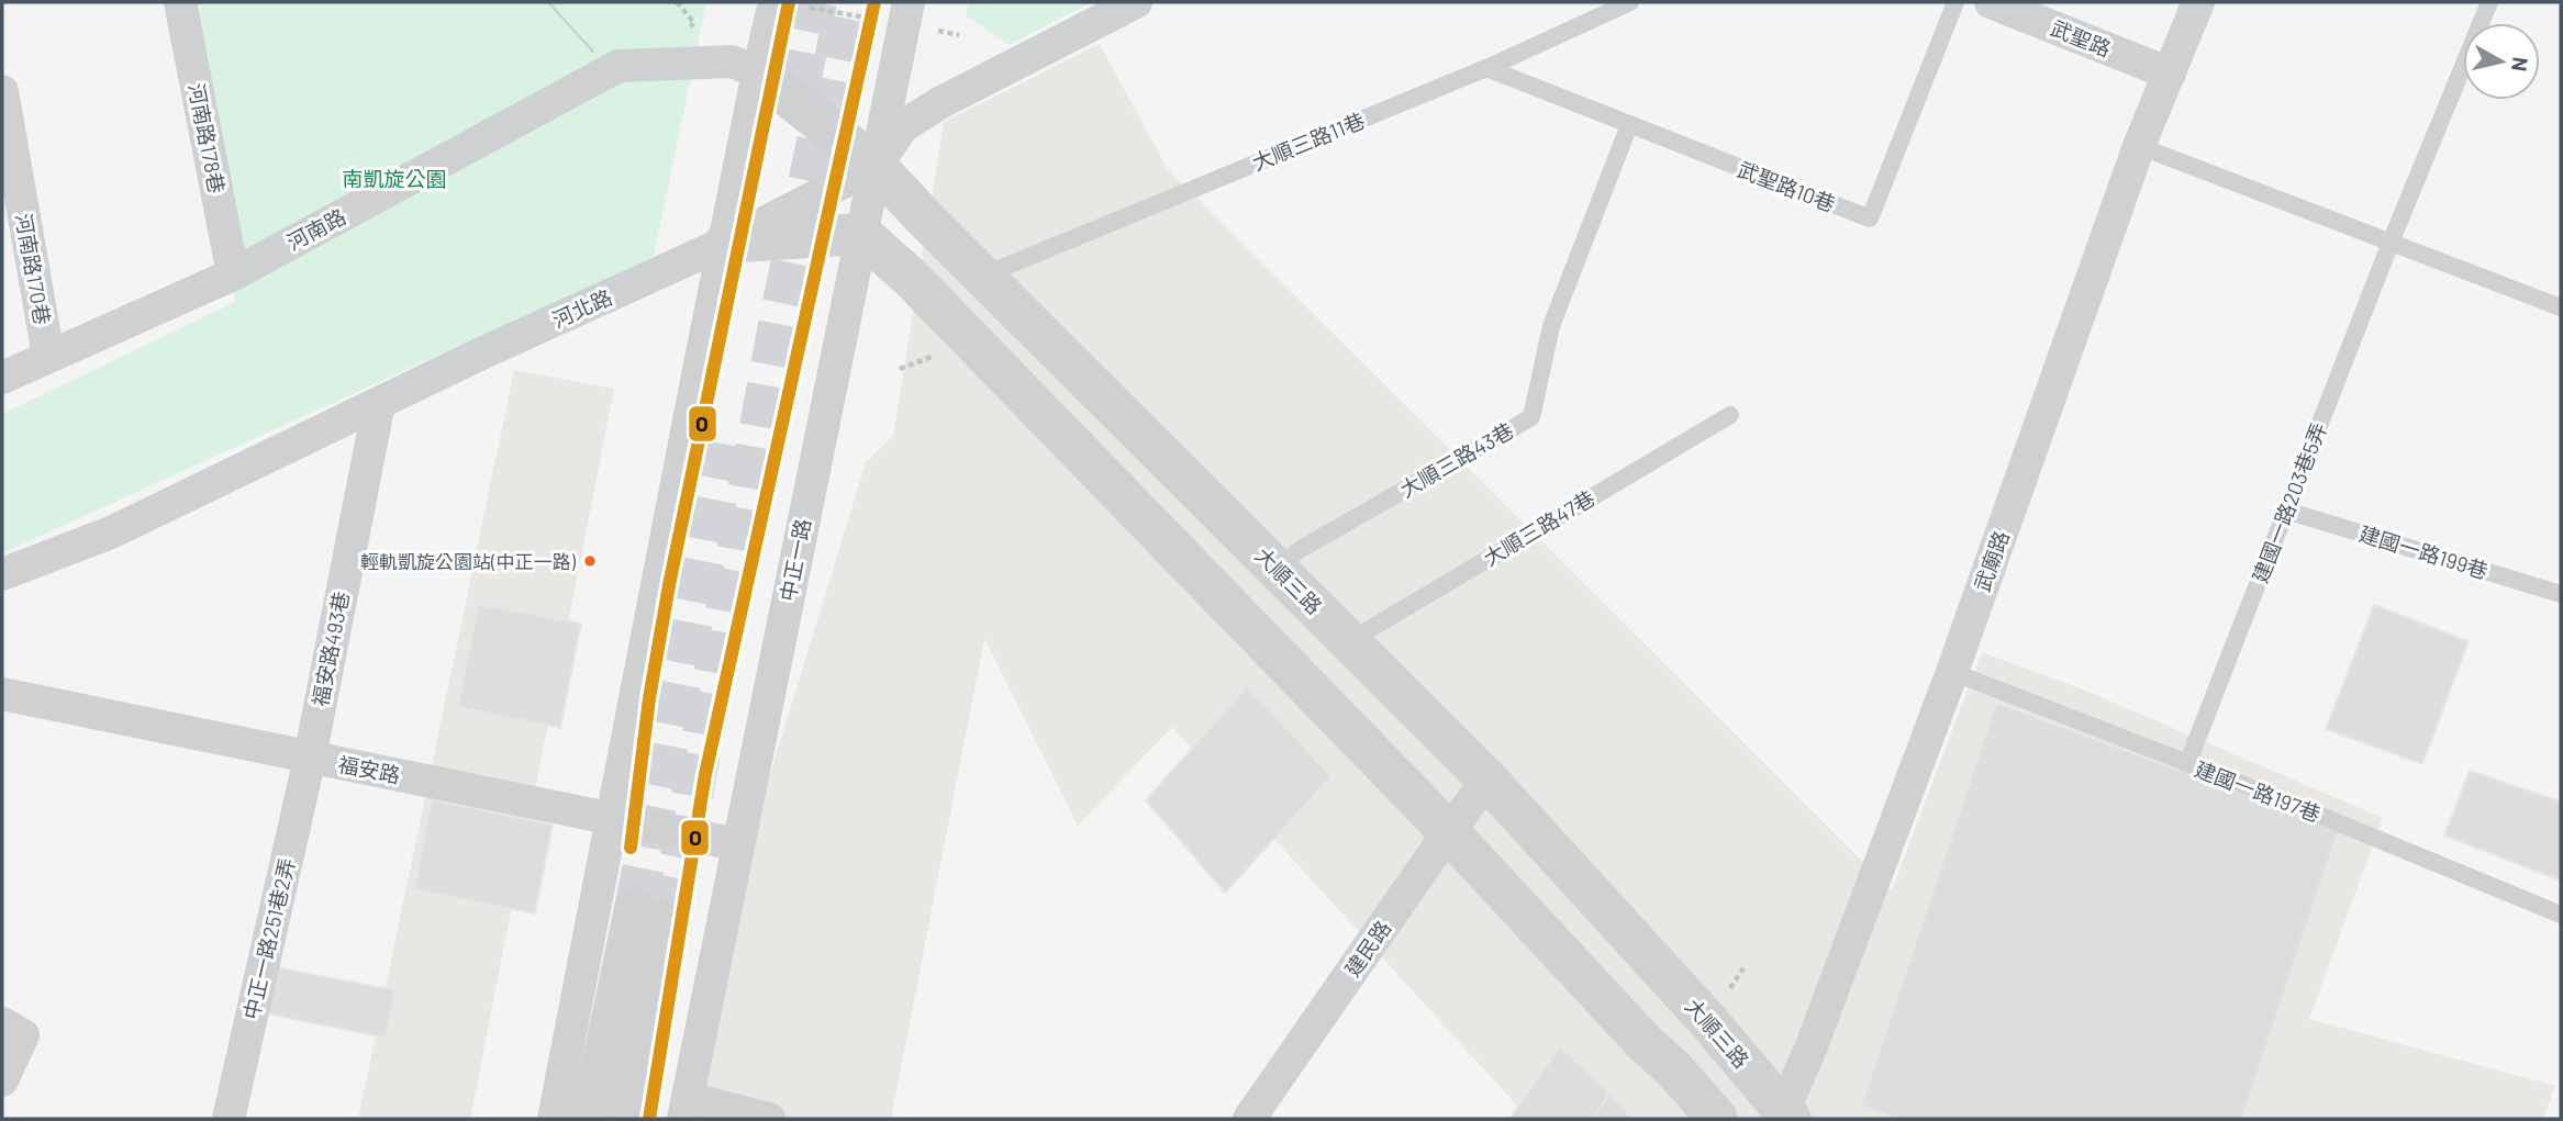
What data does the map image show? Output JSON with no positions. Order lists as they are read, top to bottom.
{
  "streets": {
    "street": [
      "武聖路",
      "河南路178巷",
      "河南路",
      "河南路170巷",
      "河北路",
      "中正一路",
      "武廟路",
      "大順三路",
      "福安路493巷",
      "福安路",
      "中正一路251巷2弄",
      "建民路"
    ],
    "lane": [
      "大順三路11巷",
      "武聖路10巷",
      "大順三路43巷",
      "建國一路203巷5弄",
      "大順三路47巷",
      "建國一路199巷",
      "建國一路197巷"
    ]
  },
  "crossings": [
    ["武聖路", "武廟路"],
    ["河南路178巷", "河南路"],
    ["大順三路11巷", "武聖路10巷"],
    ["大順三路11巷", "大順三路"],
    ["武聖路10巷", "大順三路43巷"],
    ["河南路", "河南路170巷"],
    ["河南路", "大順三路"],
    ["河北路", "中正一路"],
    ["河北路", "大順三路"],
    ["河北路", "福安路493巷"],
    ["大順三路43巷", "大順三路"],
    ["建國一路203巷5弄", "建國一路199巷"],
    ["建國一路203巷5弄", "建國一路197巷"],
    ["大順三路47巷", "大順三路"],
    ["中正一路", "大順三路"],
    ["中正一路", "福安路"],
    ["武廟路", "大順三路"],
    ["武廟路", "建國一路197巷"],
    ["大順三路", "建民路"],
    ["福安路493巷", "福安路"],
    ["福安路493巷", "中正一路251巷2弄"],
    ["福安路", "中正一路251巷2弄"]
  ],
  "parks": ["南凱旋公園"],
  "places": ["輕軌凱旋公園站(中正一路)"],
  "lines": ["transit line O"],
  "north": "right"
}
